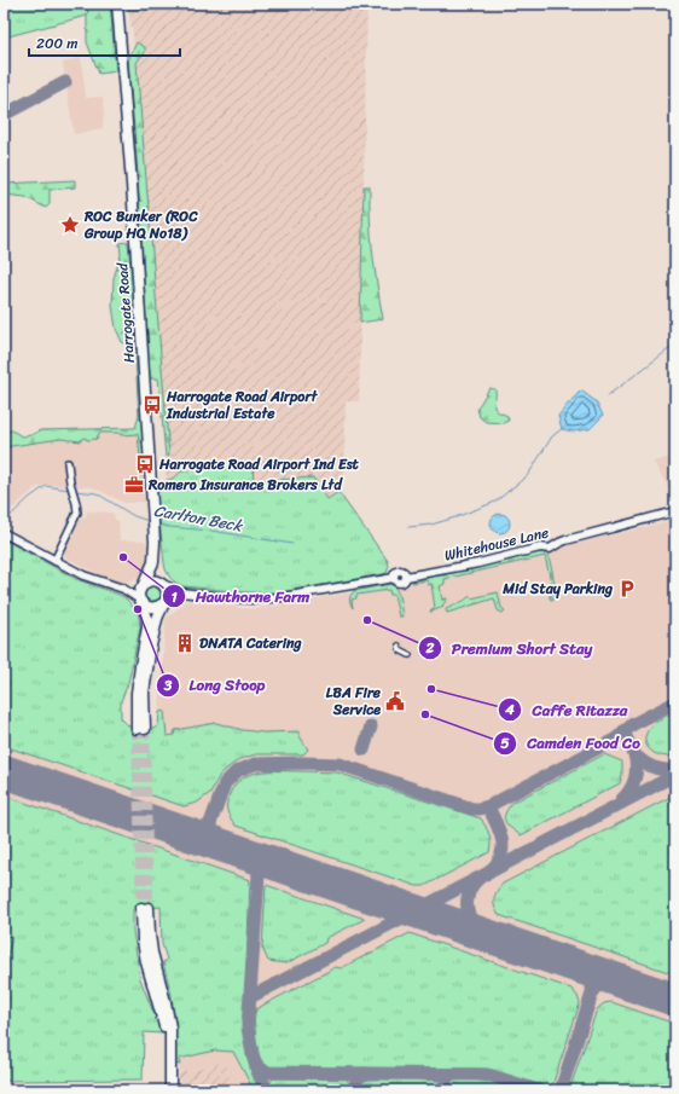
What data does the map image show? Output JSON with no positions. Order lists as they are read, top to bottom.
{
  "streets": {
    "highway": ["Harrogate Road"],
    "street": ["Whitehouse Lane"]
  },
  "water": ["Carlton Beck"],
  "places": {
    "place": ["ROC Bunker (ROC Group HQ No18)"],
    "bus stop": ["Harrogate Road Airport Industrial Estate", "Harrogate Road Airport Ind Est"],
    "office": ["Romero Insurance Brokers Ltd"],
    "other": [
      "Hawthorne Farm",
      "Long Stoop",
      "Premium Short Stay",
      "Caffe Ritazza",
      "Camden Food Co"
    ],
    "parking": ["Mid Stay Parking"],
    "building": ["DNATA Catering"],
    "public building": ["LBA Fire Service"]
  },
  "scale_bar": "200 m"
}
